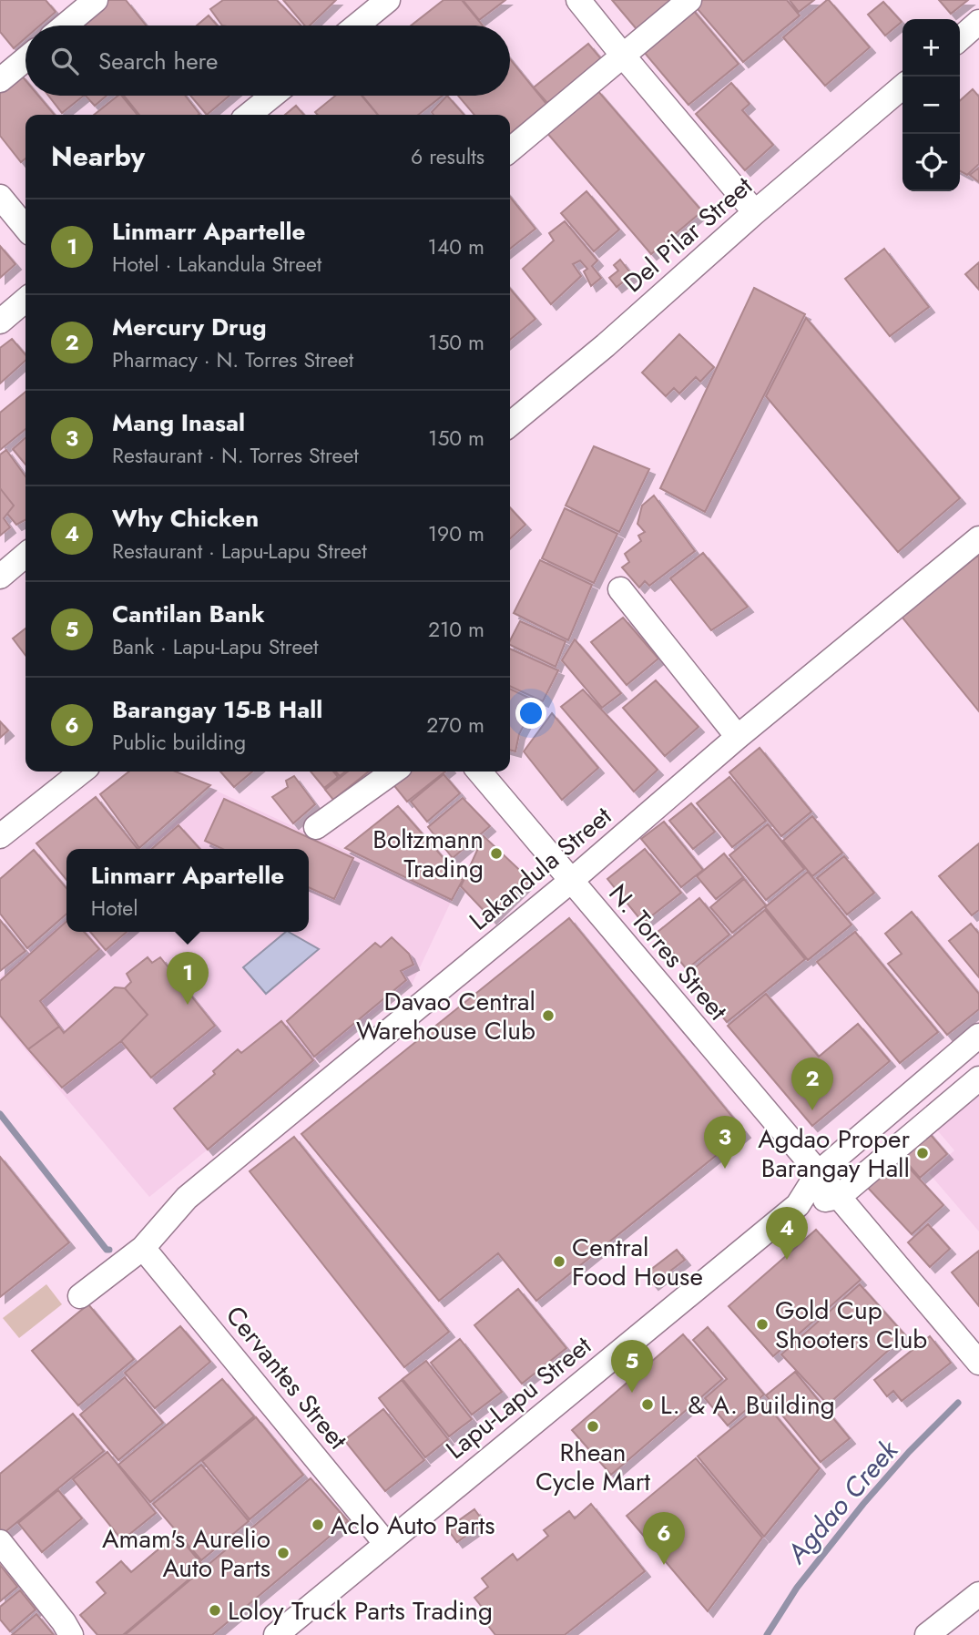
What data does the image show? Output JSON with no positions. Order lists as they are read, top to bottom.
{
  "streets": {
    "street": [
      "Del Pilar Street",
      "Lakandula Street",
      "N. Torres Street",
      "Cervantes Street",
      "Lapu-Lapu Street"
    ]
  },
  "crossings": [
    ["Lakandula Street", "N. Torres Street"],
    ["Lakandula Street", "Cervantes Street"],
    ["N. Torres Street", "Lapu-Lapu Street"],
    ["Cervantes Street", "Lapu-Lapu Street"]
  ],
  "water": ["Agdao Creek"],
  "places": [
    "Boltzmann Trading",
    "Davao Central Warehouse Club",
    "Agdao Proper Barangay Hall",
    "Central Food House",
    "Gold Cup Shooters Club",
    "L. & A. Building",
    "Rhean Cycle Mart",
    "Aclo Auto Parts",
    "Amam's Aurelio Auto Parts",
    "Loloy Truck Parts Trading"
  ],
  "page": {
    "map_buttons": ["+", "−"],
    "search": "Search here",
    "heading": ["Nearby", "6 results"],
    "list": [
      {
        "mark": "1",
        "name": "Linmarr Apartelle",
        "note": "Hotel · Lakandula Street",
        "value": "140 m"
      },
      {
        "mark": "2",
        "name": "Mercury Drug",
        "note": "Pharmacy · N. Torres Street",
        "value": "150 m"
      },
      {
        "mark": "3",
        "name": "Mang Inasal",
        "note": "Restaurant · N. Torres Street",
        "value": "150 m"
      },
      {
        "mark": "4",
        "name": "Why Chicken",
        "note": "Restaurant · Lapu-Lapu Street",
        "value": "190 m"
      },
      {
        "mark": "5",
        "name": "Cantilan Bank",
        "note": "Bank · Lapu-Lapu Street",
        "value": "210 m"
      },
      {
        "mark": "6",
        "name": "Barangay 15-B Hall",
        "note": "Public building",
        "value": "270 m"
      }
    ],
    "popup": ["Linmarr Apartelle", "Hotel"],
    "pins": [
      "1",
      "2",
      "3",
      "4",
      "5",
      "6"
    ]
  }
}
